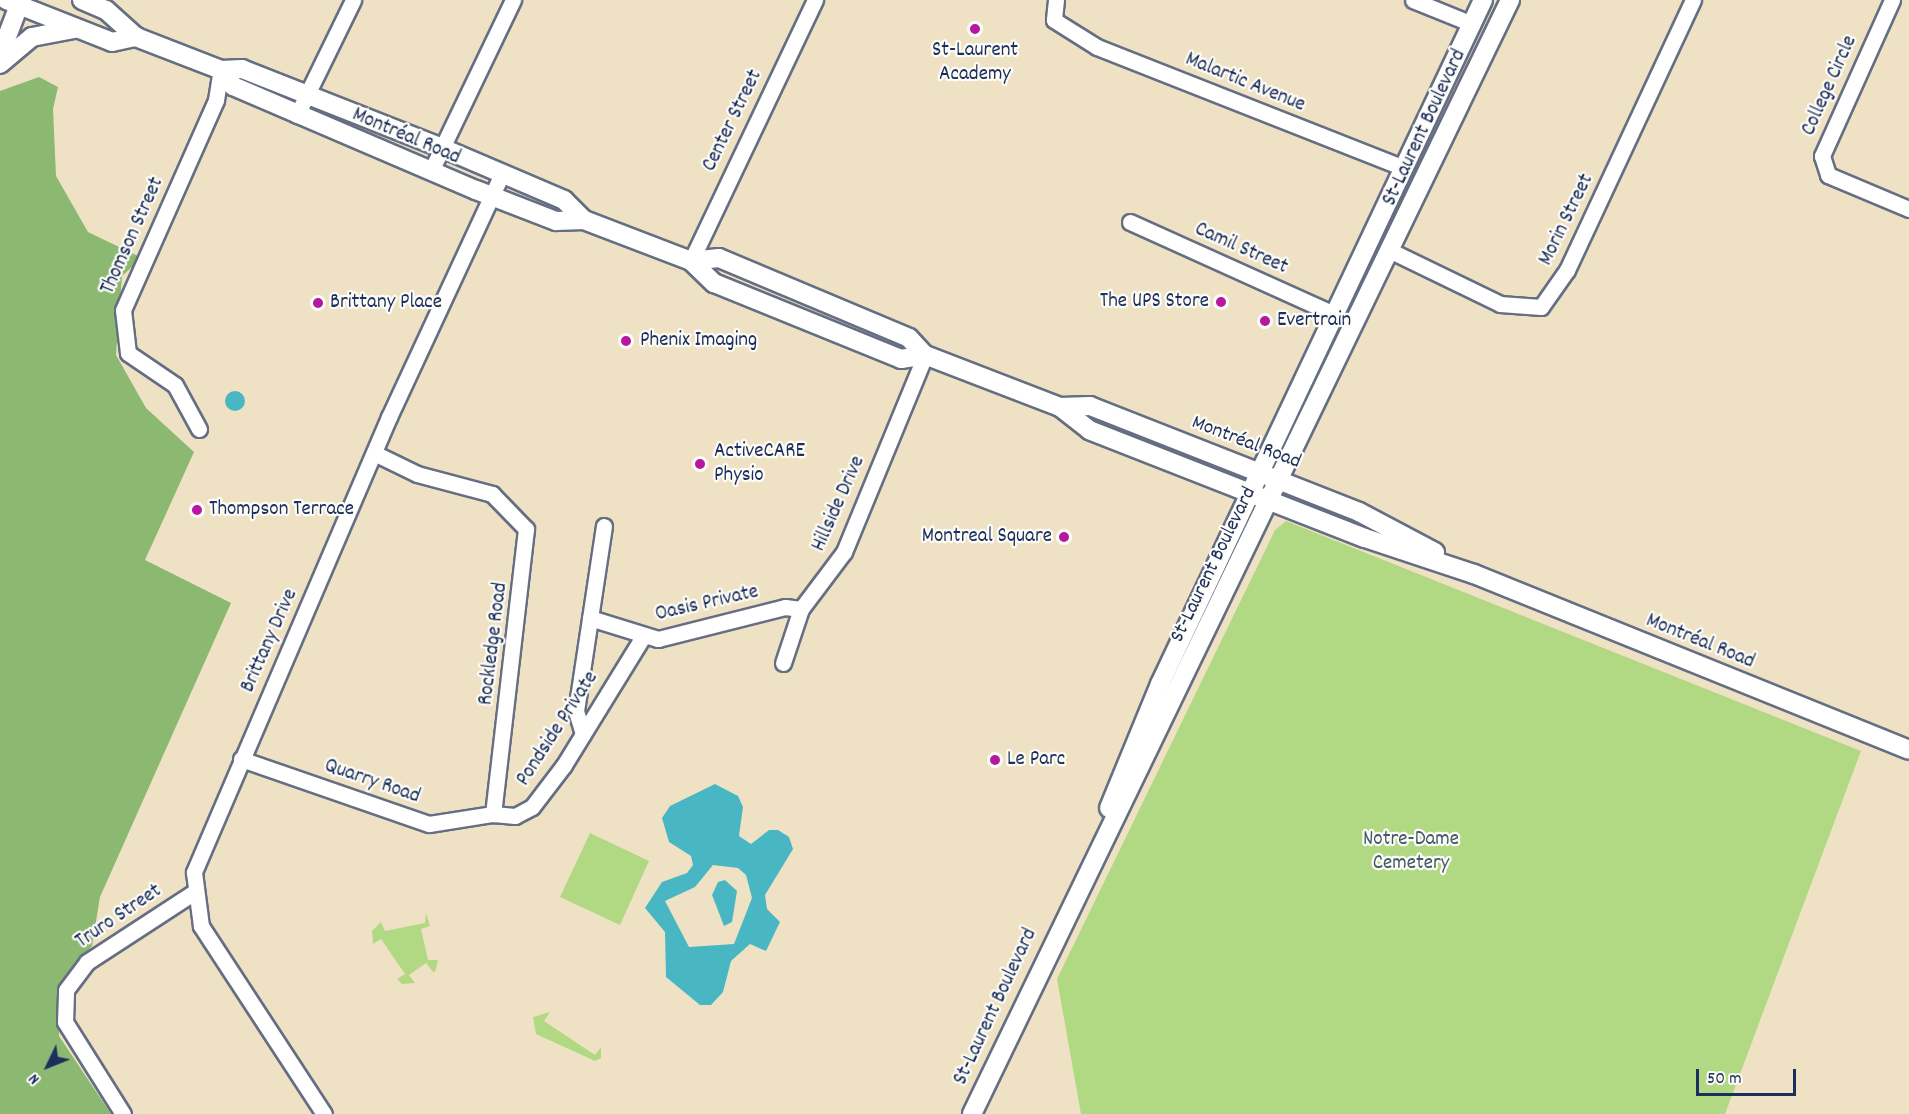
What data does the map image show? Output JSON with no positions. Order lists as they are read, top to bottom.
{
  "streets": {
    "main road": ["St-Laurent Boulevard", "Montréal Road"],
    "street": [
      "Malartic Avenue",
      "College Circle",
      "Center Street",
      "Morin Street",
      "Thomson Street",
      "Camil Street",
      "Hillside Drive",
      "Oasis Private",
      "Brittany Drive",
      "Rockledge Road",
      "Pondside Private",
      "Quarry Road",
      "Truro Street"
    ]
  },
  "crossings": [
    ["Malartic Avenue", "St-Laurent Boulevard"],
    ["Center Street", "Montréal Road"],
    ["St-Laurent Boulevard", "Montréal Road"],
    ["St-Laurent Boulevard", "Morin Street"],
    ["St-Laurent Boulevard", "Camil Street"],
    ["Montréal Road", "Thomson Street"],
    ["Montréal Road", "Hillside Drive"],
    ["Montréal Road", "Brittany Drive"],
    ["Hillside Drive", "Oasis Private"],
    ["Oasis Private", "Pondside Private"],
    ["Brittany Drive", "Rockledge Road"],
    ["Brittany Drive", "Quarry Road"],
    ["Brittany Drive", "Truro Street"],
    ["Rockledge Road", "Pondside Private"],
    ["Rockledge Road", "Quarry Road"],
    ["Pondside Private", "Quarry Road"]
  ],
  "parks": ["Notre-Dame Cemetery"],
  "places": [
    "St-Laurent Academy",
    "The UPS Store",
    "Brittany Place",
    "Evertrain",
    "Phenix Imaging",
    "ActiveCARE Physio",
    "Thompson Terrace",
    "Montreal Square",
    "Le Parc"
  ],
  "scale_bar": "50 m",
  "north": "bottom left"
}
